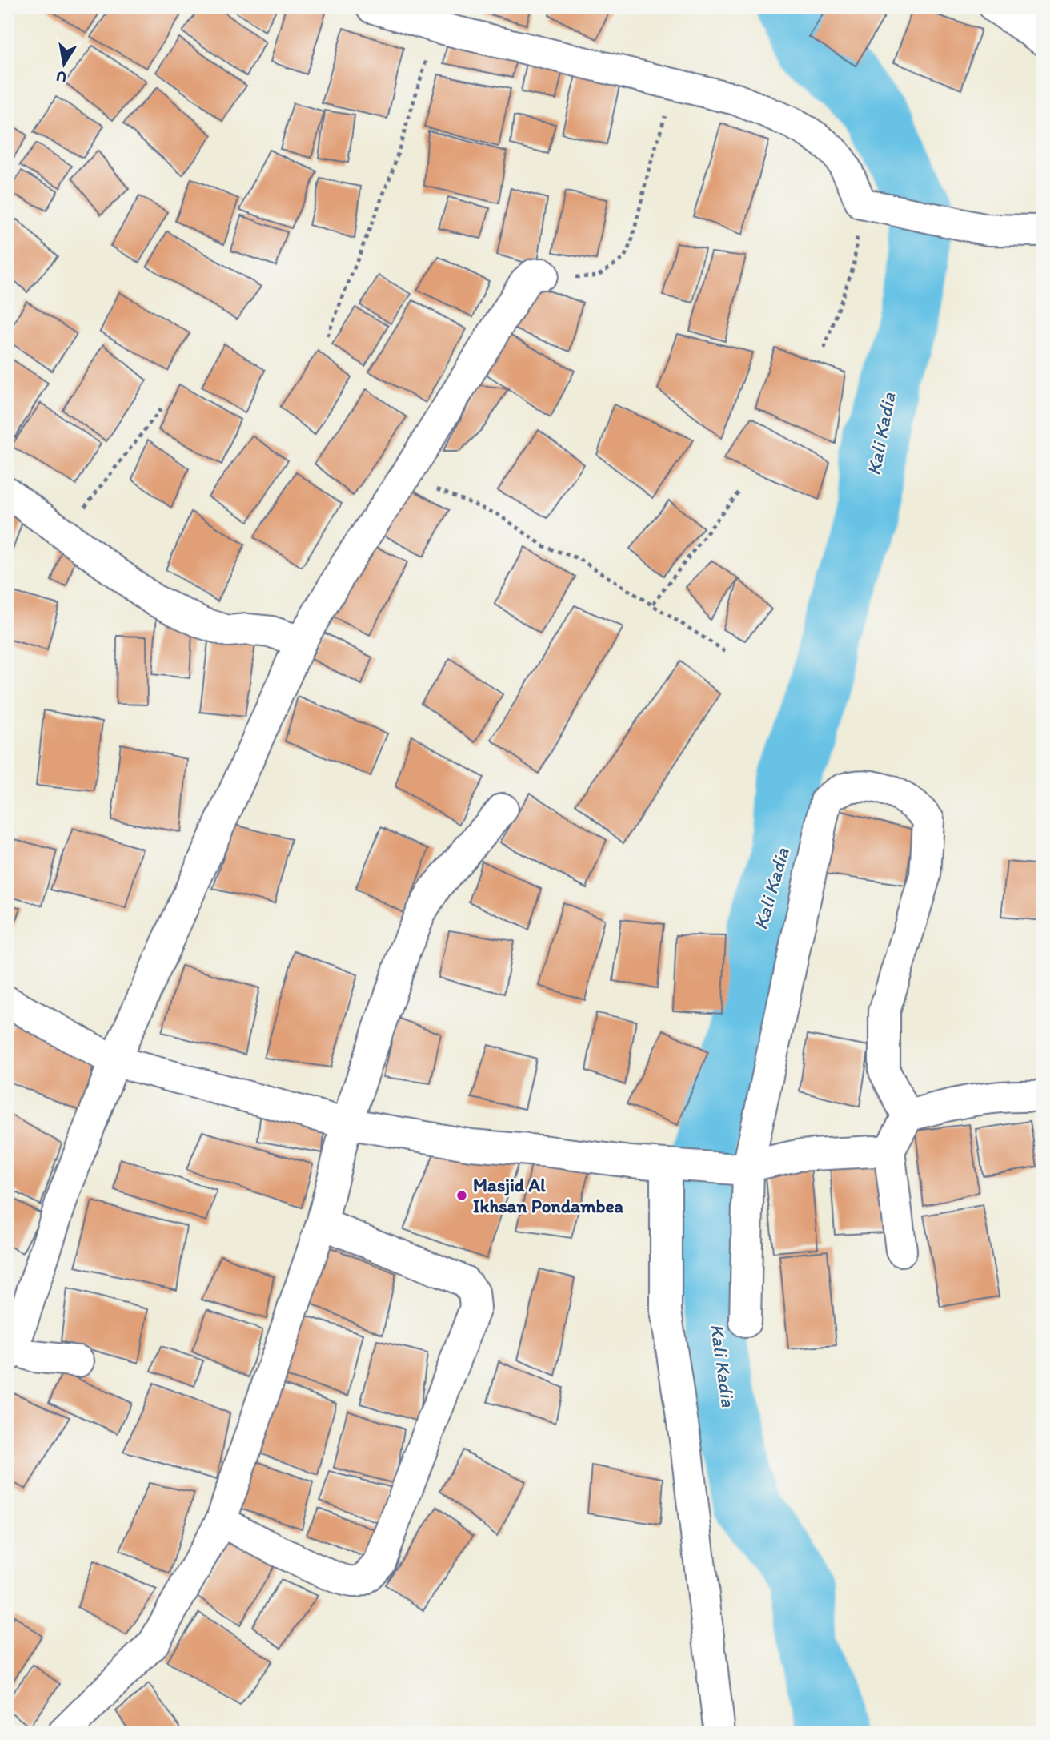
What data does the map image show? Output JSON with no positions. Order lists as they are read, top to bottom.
{
  "water": ["Kali Kadia"],
  "places": ["Masjid Al Ikhsan Pondambea"],
  "north": "bottom"
}
